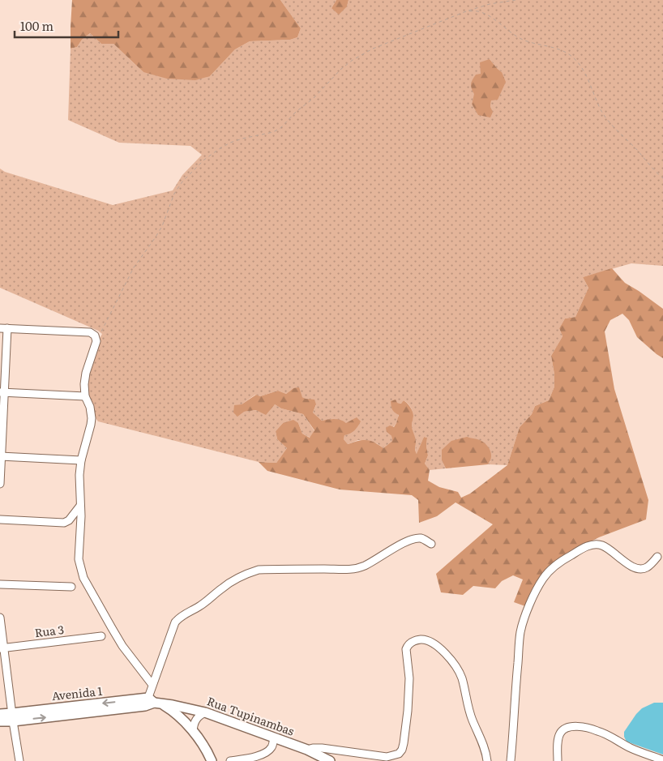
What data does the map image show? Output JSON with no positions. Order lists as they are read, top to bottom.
{
  "streets": {
    "street": ["Rua 3", "Avenida 1", "Rua Tupinambas"]
  },
  "crossings": [
    ["Avenida 1", "Rua Tupinambas"]
  ],
  "scale_bar": "100 m"
}
